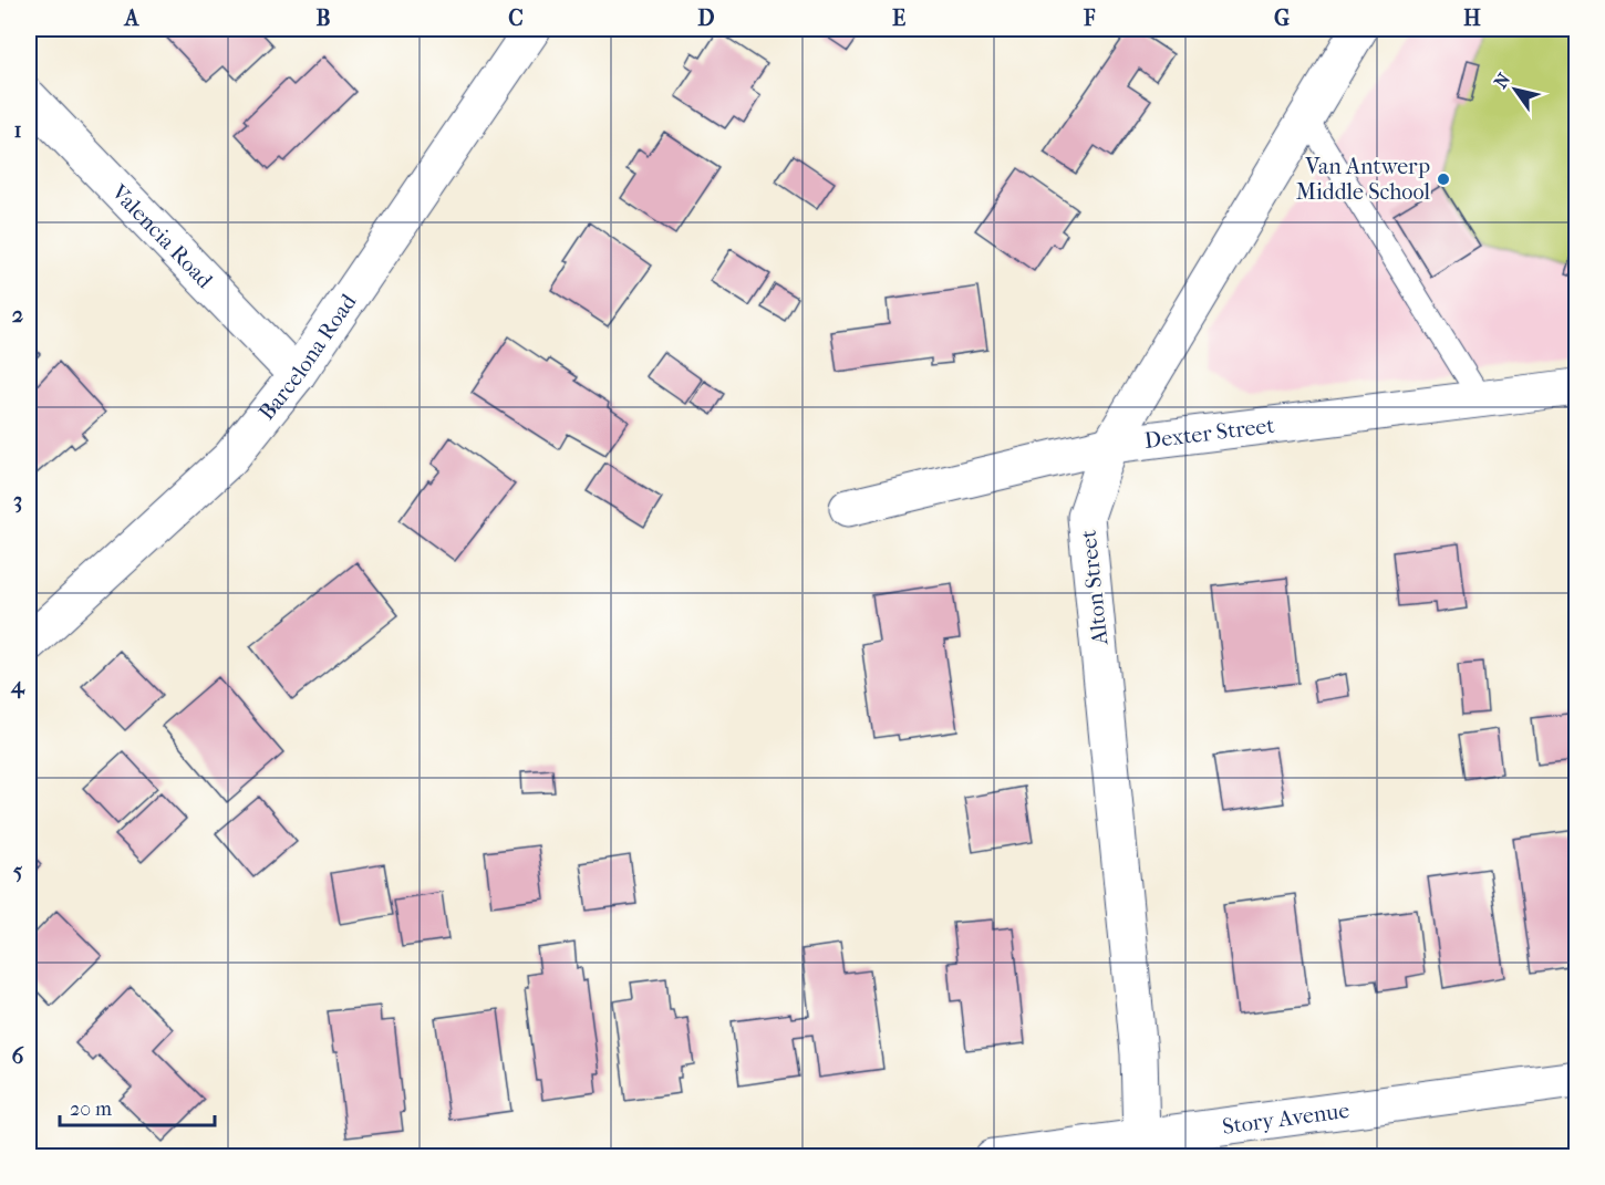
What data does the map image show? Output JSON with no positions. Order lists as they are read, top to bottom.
{
  "streets": {
    "street": [
      "Valencia Road",
      "Barcelona Road",
      "Dexter Street",
      "Alton Street",
      "Story Avenue"
    ]
  },
  "crossings": [
    ["Valencia Road", "Barcelona Road"],
    ["Dexter Street", "Alton Street"],
    ["Alton Street", "Story Avenue"]
  ],
  "places": ["Van Antwerp Middle School"],
  "scale_bar": "20 m",
  "north": "top left",
  "grid": {
    "columns": [
      "A",
      "B",
      "C",
      "D",
      "E",
      "F",
      "G",
      "H"
    ],
    "rows": [
      "1",
      "2",
      "3",
      "4",
      "5",
      "6"
    ]
  }
}
